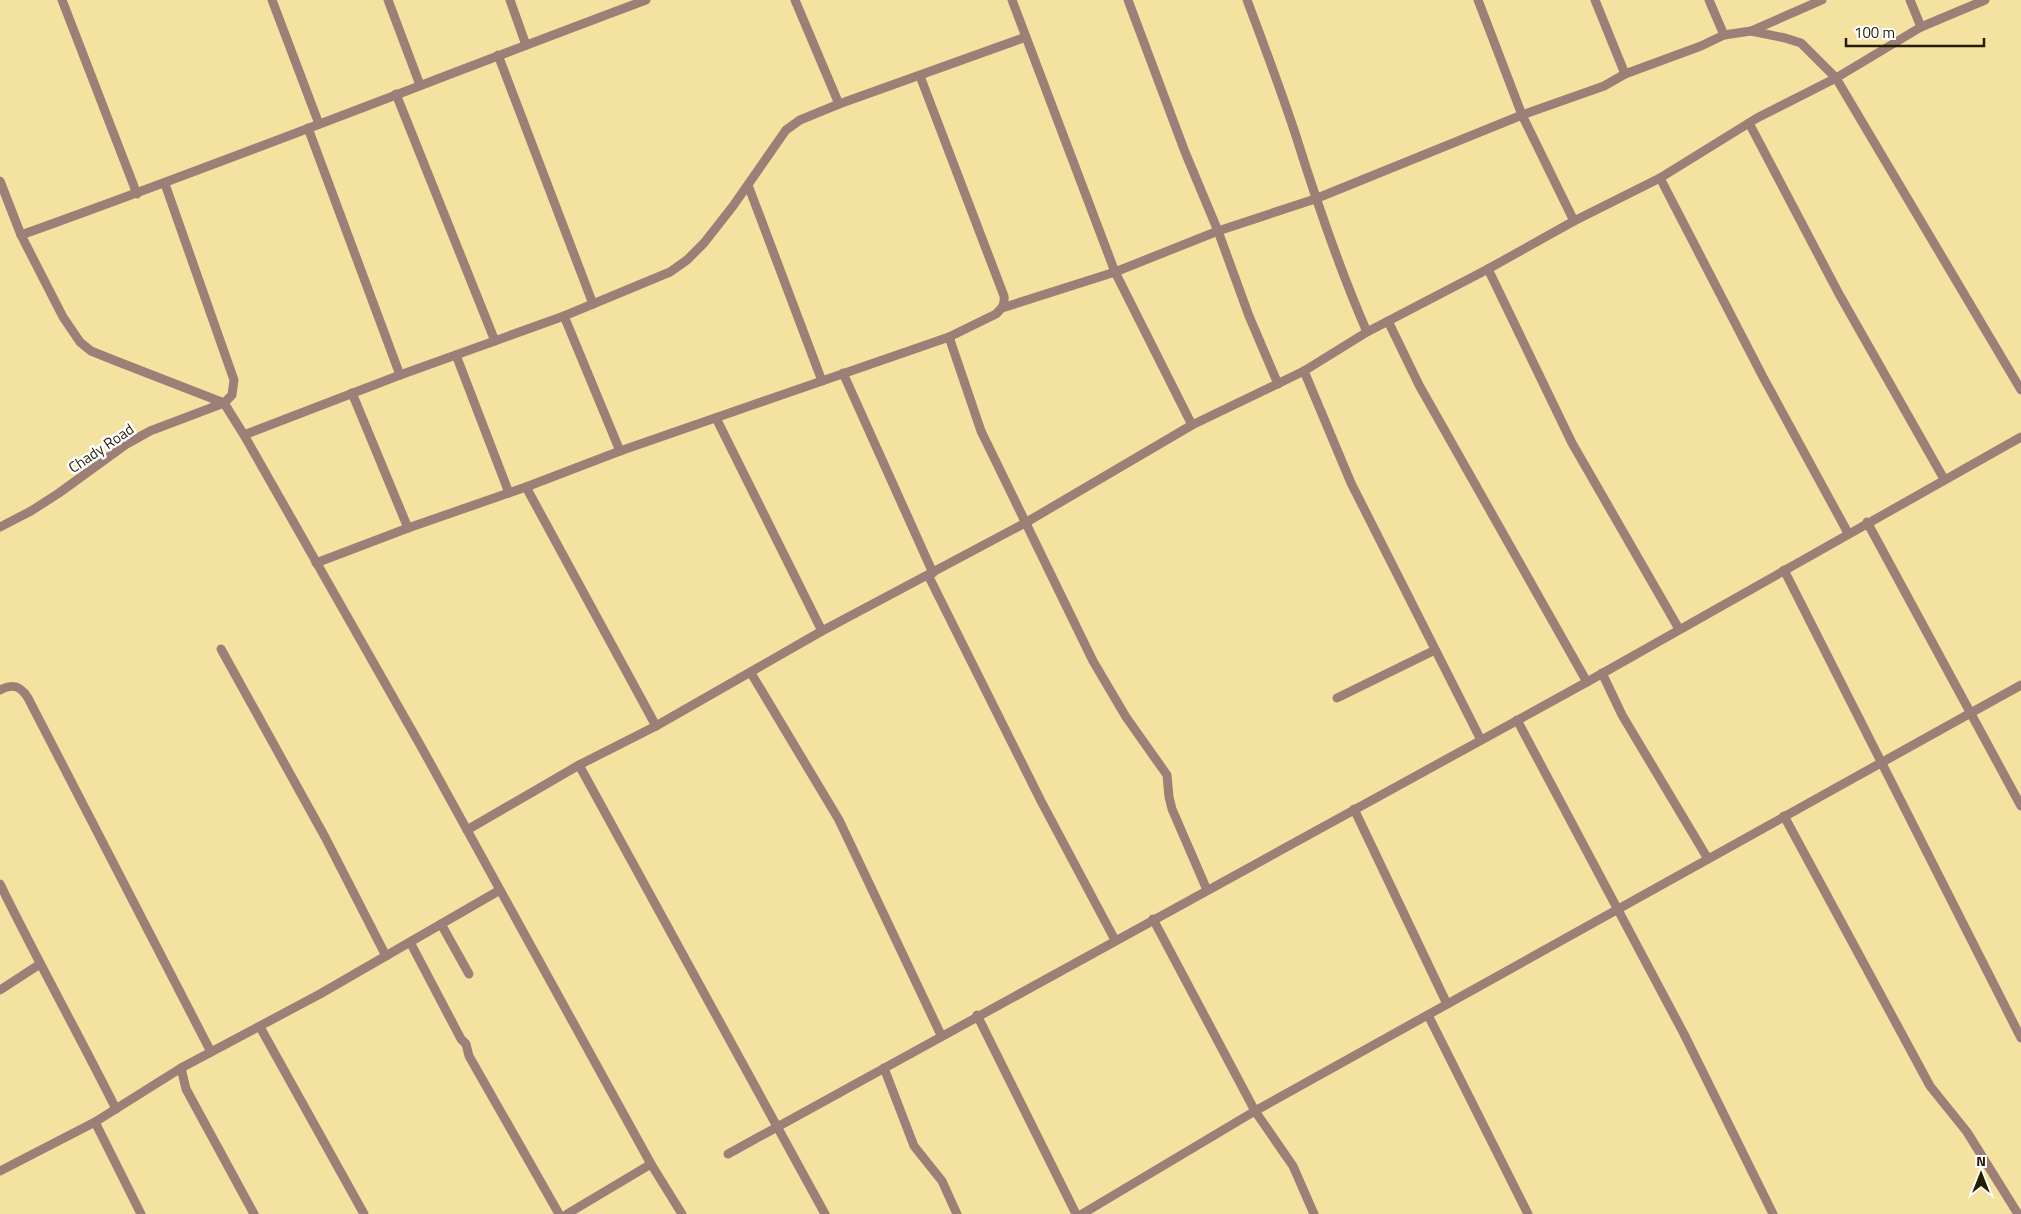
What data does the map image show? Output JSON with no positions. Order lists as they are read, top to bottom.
{
  "streets": {
    "street": ["Chady Road"]
  },
  "scale_bar": "100 m",
  "north": "top"
}
